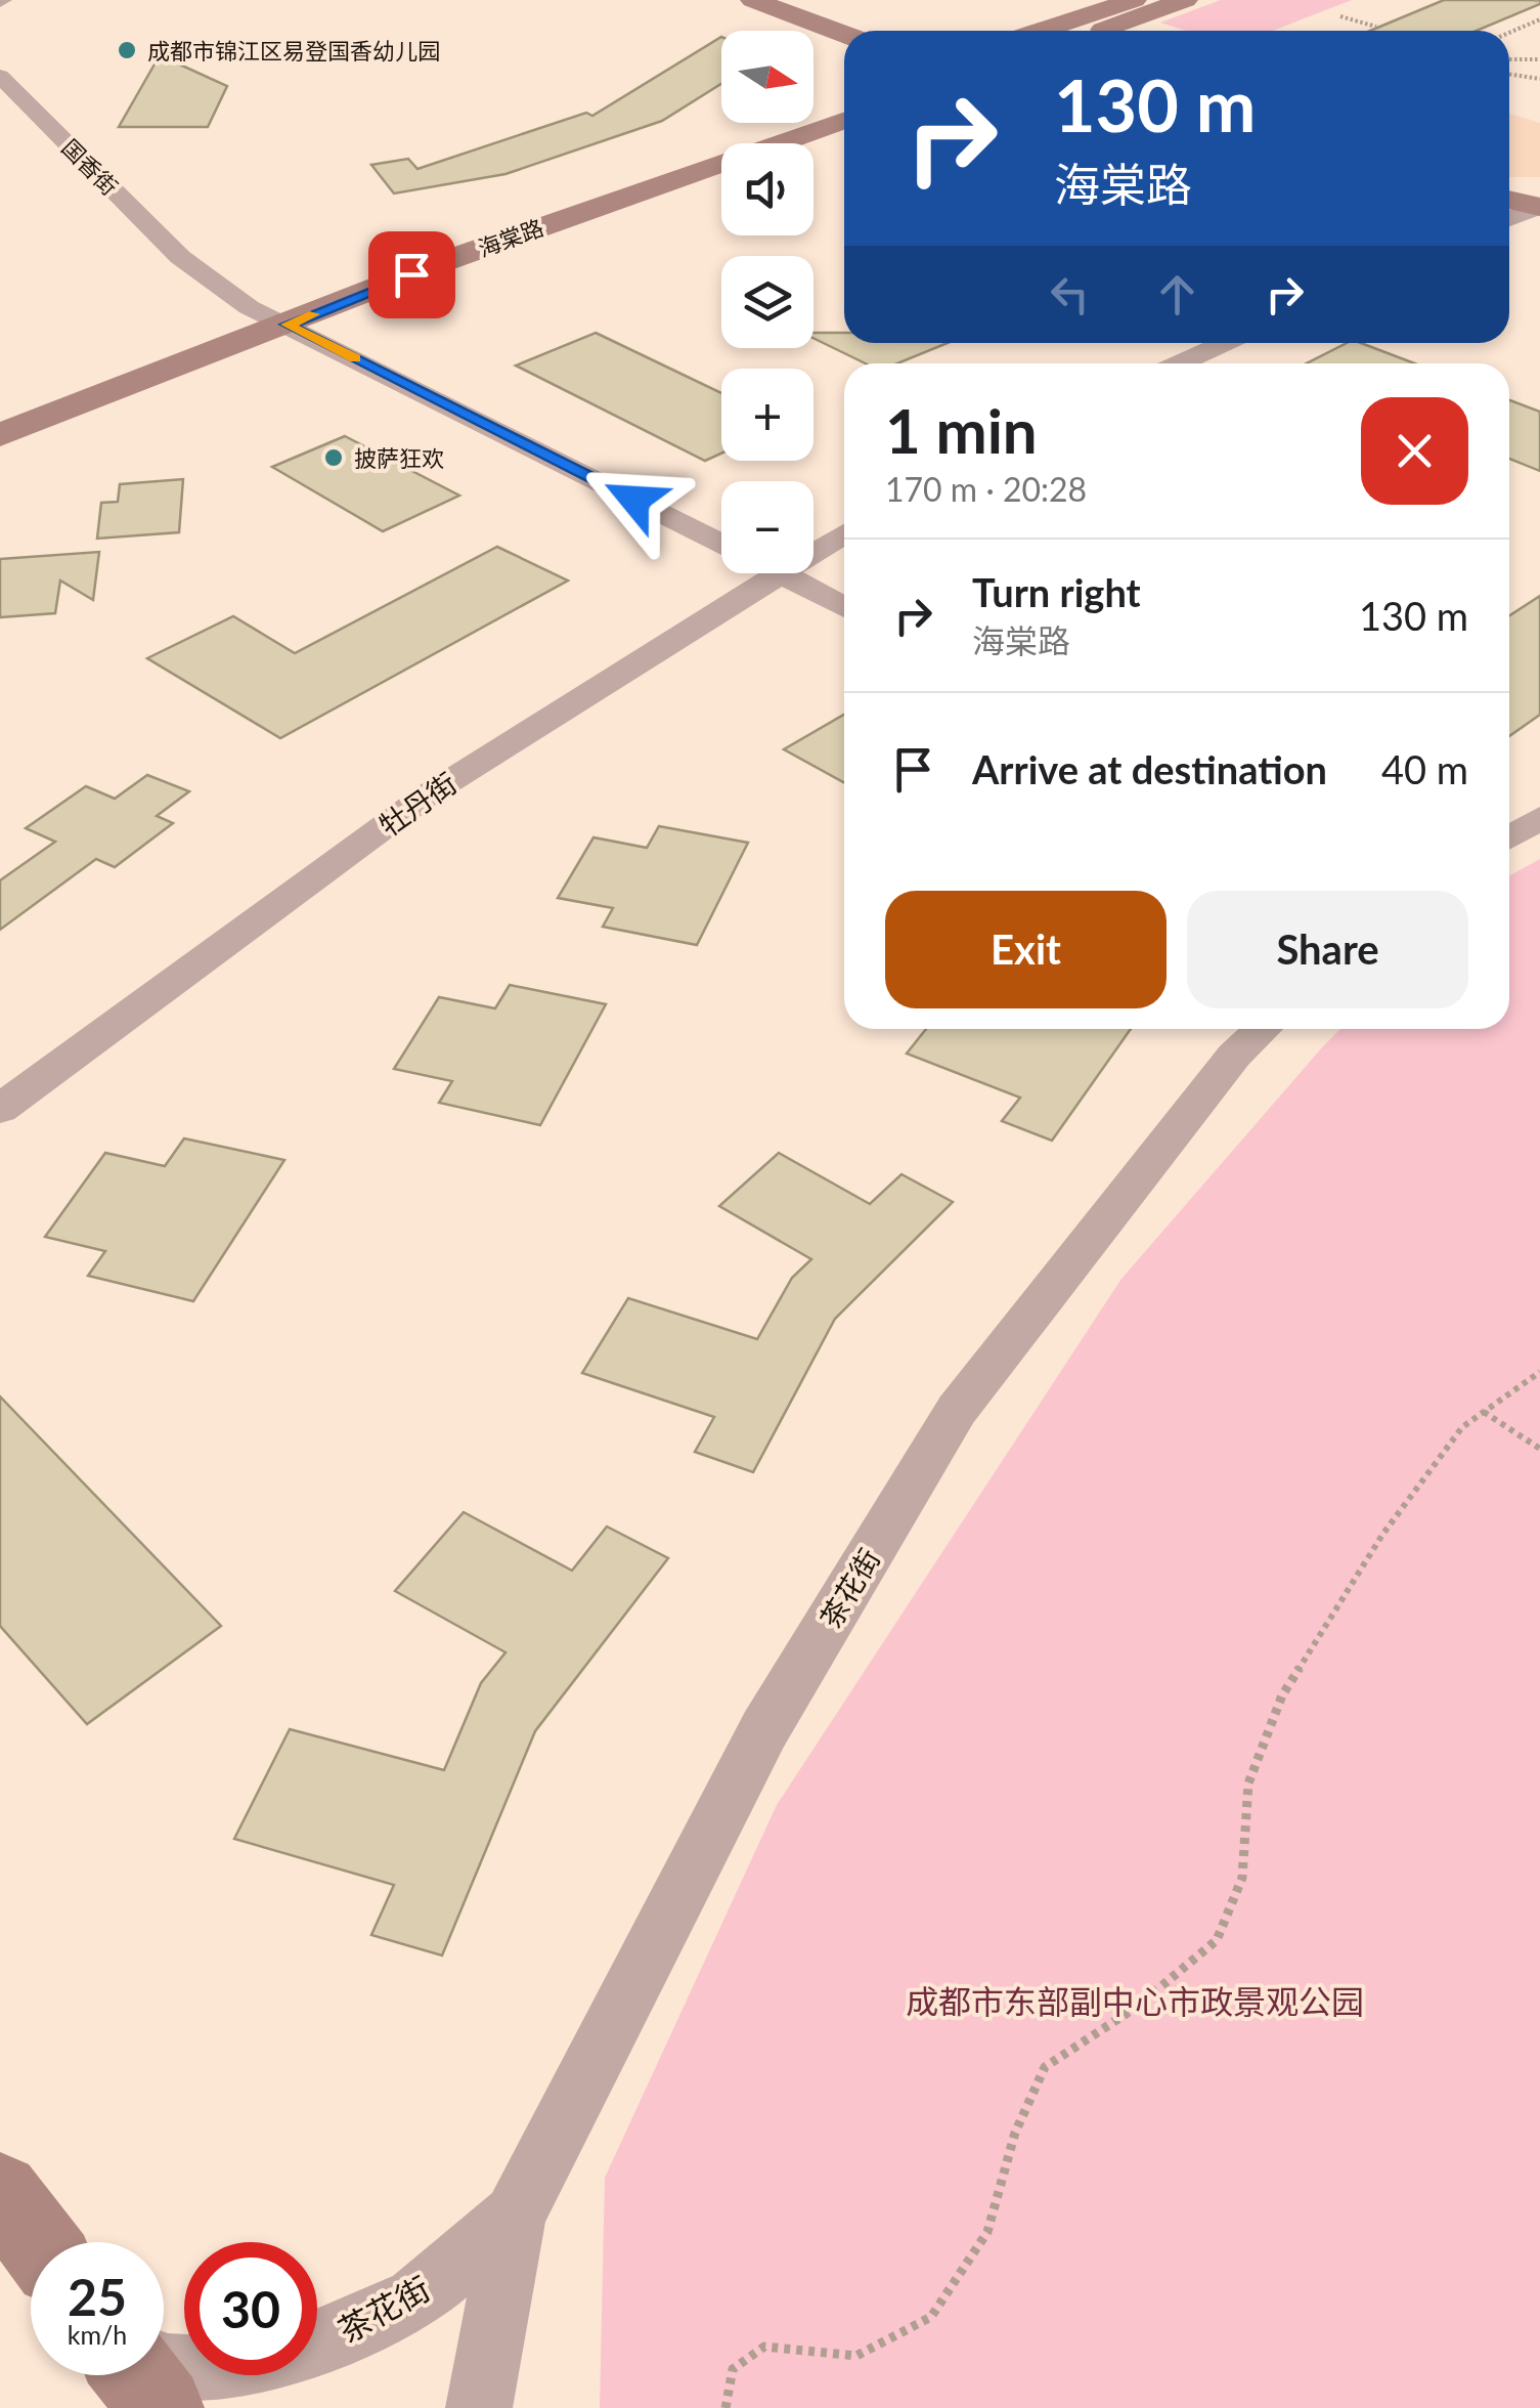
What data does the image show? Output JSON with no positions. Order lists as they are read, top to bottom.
{
  "streets": {
    "main road": ["海棠路"],
    "street": ["国香街", "牡丹街", "茶花街"]
  },
  "crossings": [
    ["国香街", "海棠路"]
  ],
  "parks": ["成都市东部副中心市政景观公园"],
  "places": ["成都市锦江区易登国香幼儿园", "披萨狂欢"],
  "north": "right",
  "page": {
    "map_buttons": ["+", "−"],
    "turn": ["130 m", "海棠路"],
    "heading": ["1 min", "170 m · 20:28"],
    "list": [
      {
        "name": "Turn right",
        "note": "海棠路",
        "value": "130 m"
      },
      {
        "name": "Arrive at destination",
        "value": "40 m"
      }
    ],
    "buttons": ["Exit", "Share"],
    "speed": "25 km/h",
    "limit": "30"
  }
}
